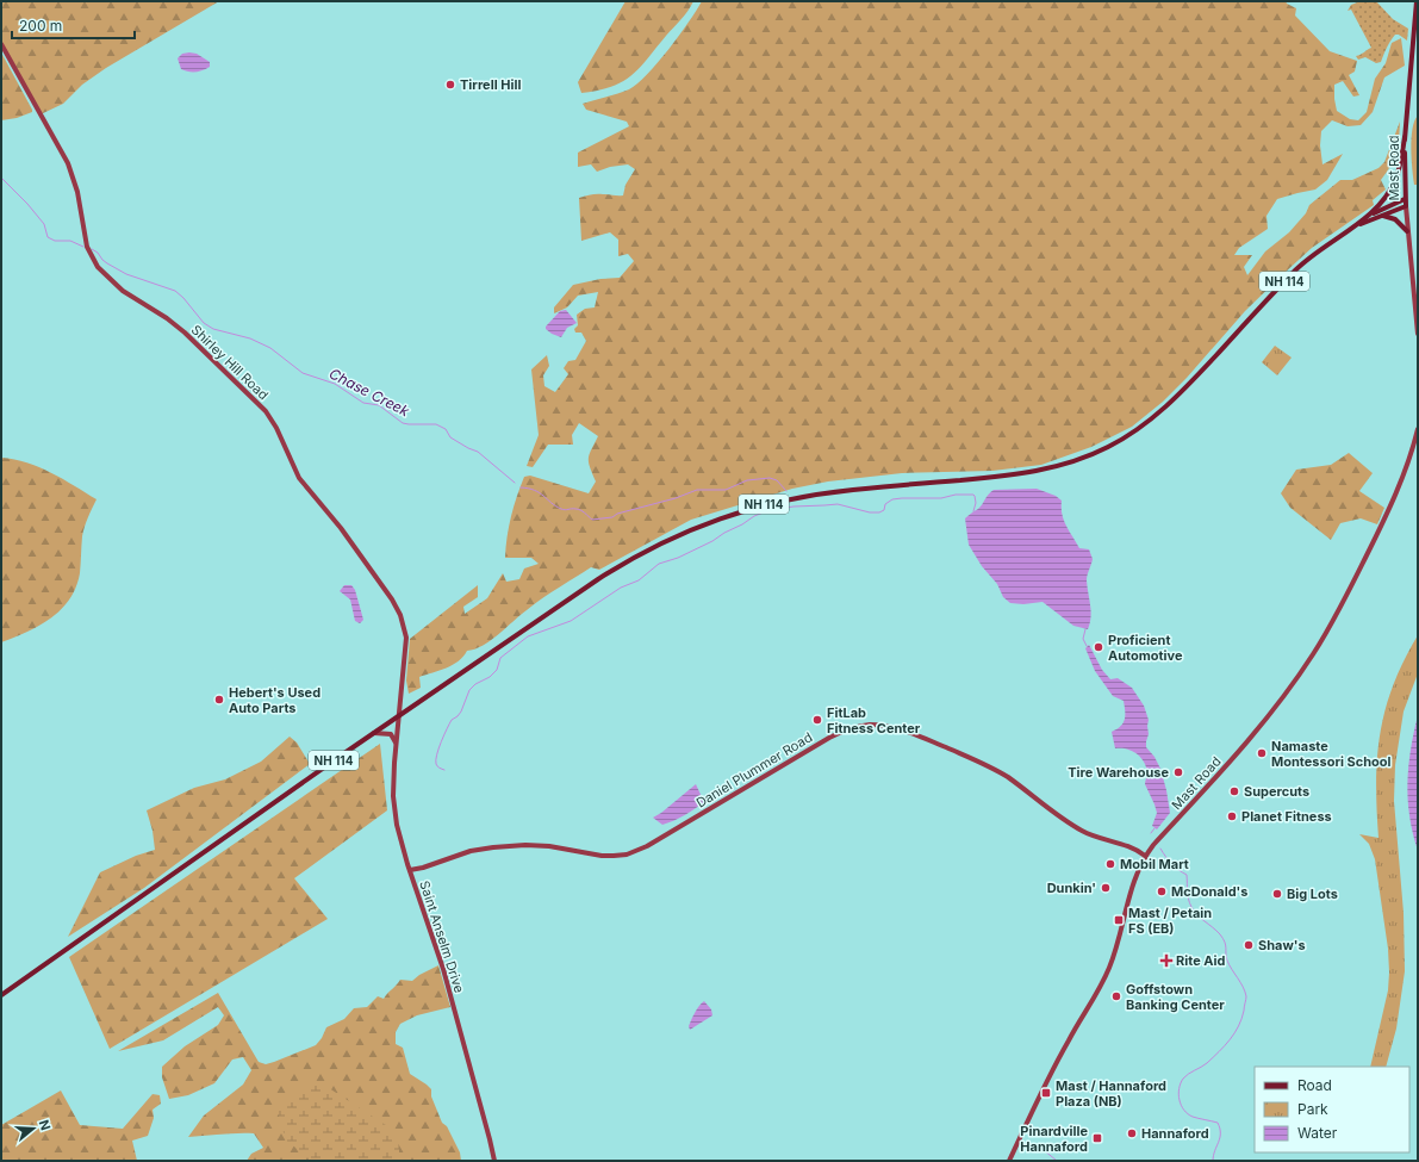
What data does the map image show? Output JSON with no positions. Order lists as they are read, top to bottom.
{
  "streets": {
    "main road": ["Mast Road", "NH 114"],
    "street": ["Shirley Hill Road", "Daniel Plummer Road", "Saint Anselm Drive"]
  },
  "crossings": [
    ["Mast Road", "NH 114"],
    ["Mast Road", "Daniel Plummer Road"],
    ["NH 114", "Shirley Hill Road"],
    ["NH 114", "Saint Anselm Drive"],
    ["Shirley Hill Road", "Saint Anselm Drive"],
    ["Daniel Plummer Road", "Saint Anselm Drive"]
  ],
  "water": ["Chase Creek"],
  "places": {
    "other": [
      "Tirrell Hill",
      "Proficient Automotive",
      "Hebert's Used Auto Parts",
      "FitLab Fitness Center",
      "Namaste Montessori School",
      "Tire Warehouse",
      "Supercuts",
      "Planet Fitness",
      "Mobil Mart",
      "Dunkin'",
      "McDonald's",
      "Big Lots",
      "Shaw's",
      "Goffstown Banking Center",
      "Hannaford"
    ],
    "transit": ["Mast / Petain FS (EB)", "Mast / Hannaford Plaza (NB)", "Pinardville Hannaford"],
    "health": ["Rite Aid"]
  },
  "legend": ["Road", "Park", "Water"],
  "scale_bar": "200 m",
  "north": "right"
}
